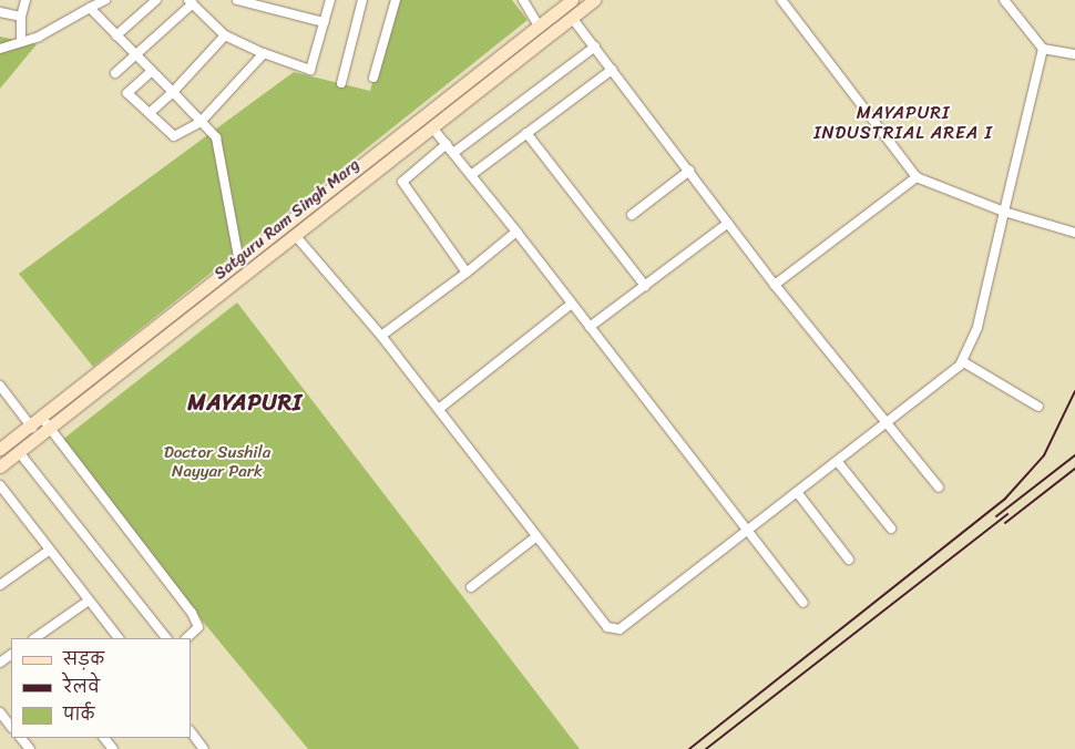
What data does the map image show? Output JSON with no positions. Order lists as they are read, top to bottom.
{
  "streets": {
    "main road": ["Satguru Ram Singh Marg"]
  },
  "districts": ["MAYAPURI INDUSTRIAL AREA I", "MAYAPURI"],
  "parks": ["Doctor Sushila Nayyar Park"],
  "legend": ["सड़क", "रेलवे", "पार्क"]
}
